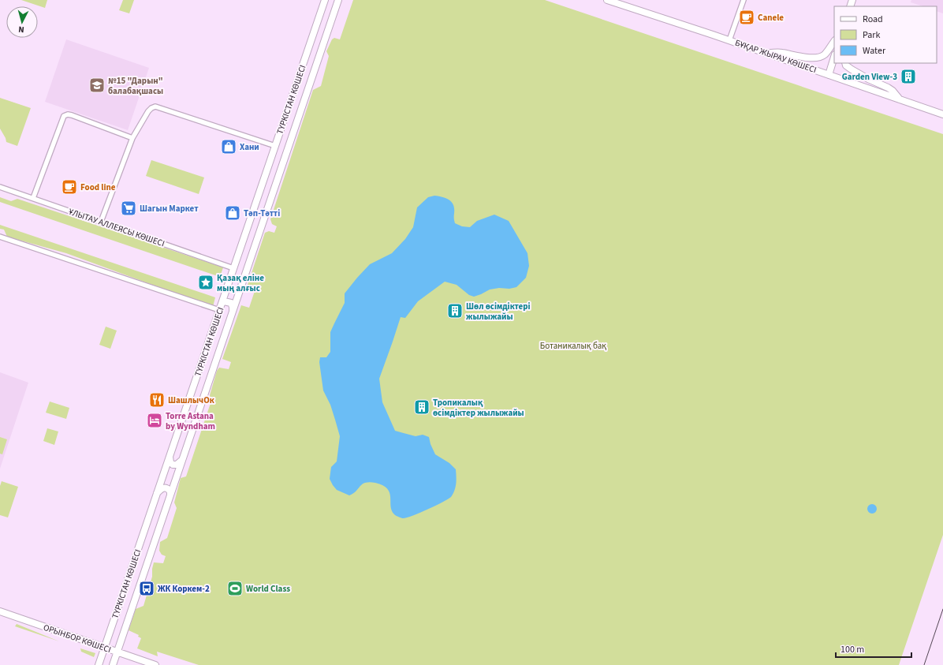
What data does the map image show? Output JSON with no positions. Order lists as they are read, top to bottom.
{
  "streets": {
    "main road": ["БҰҚАР ЖЫРАУ КӨШЕСІ", "ТҮРКІСТАН КӨШЕСІ", "ОРЫНБОР КӨШЕСІ"],
    "street": ["ҰЛЫТАУ АЛЛЕЯСЫ КӨШЕСІ"]
  },
  "crossings": [
    ["ТҮРКІСТАН КӨШЕСІ", "ҰЛЫТАУ АЛЛЕЯСЫ КӨШЕСІ"],
    ["ТҮРКІСТАН КӨШЕСІ", "ОРЫНБОР КӨШЕСІ"]
  ],
  "parks": ["Ботаникалық бақ"],
  "places": {
    "cafe": ["Canele", "Food line"],
    "building": ["Garden View-3", "Шөл өсімдіктері жылыжайы", "Тропикалық өсімдіктер жылыжайы"],
    "school or university": ["№15 \"Дарын\" балабақшасы"],
    "shop": ["Хани", "Тәп-Тәтті"],
    "supermarket": ["Шагын Маркет"],
    "place": ["Қазақ еліне мың алғыс"],
    "restaurant": ["ШашлычОк"],
    "hotel": ["Torre Astana by Wyndham"],
    "bus stop": ["ЖК Коркем-2"],
    "sports": ["World Class"]
  },
  "legend": ["Road", "Park", "Water"],
  "scale_bar": "100 m",
  "north": "bottom"
}
